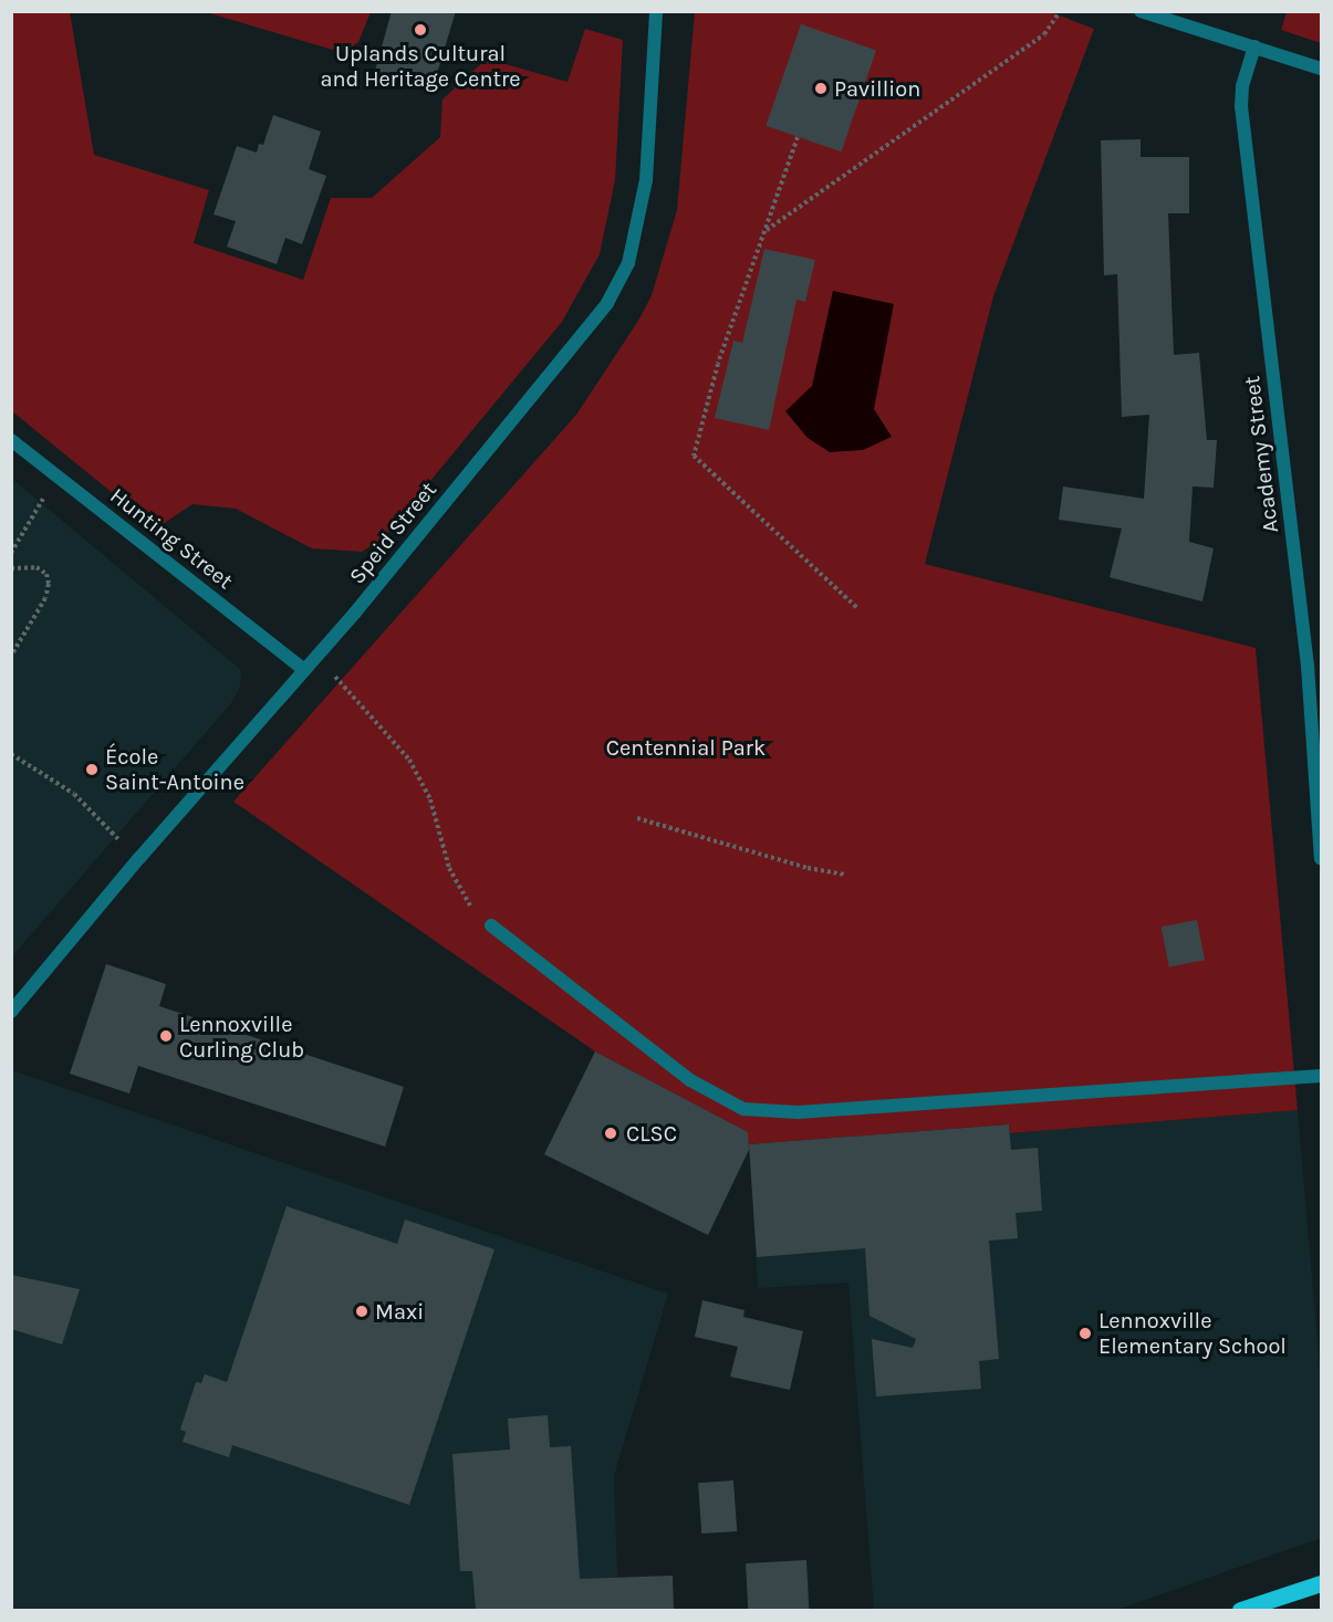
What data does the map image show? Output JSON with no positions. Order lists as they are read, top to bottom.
{
  "streets": {
    "street": ["Academy Street", "Speid Street", "Hunting Street"]
  },
  "crossings": [
    ["Speid Street", "Hunting Street"]
  ],
  "parks": ["Centennial Park"],
  "places": [
    "Uplands Cultural and Heritage Centre",
    "Pavillion",
    "École Saint-Antoine",
    "Lennoxville Curling Club",
    "CLSC",
    "Maxi",
    "Lennoxville Elementary School"
  ]
}
